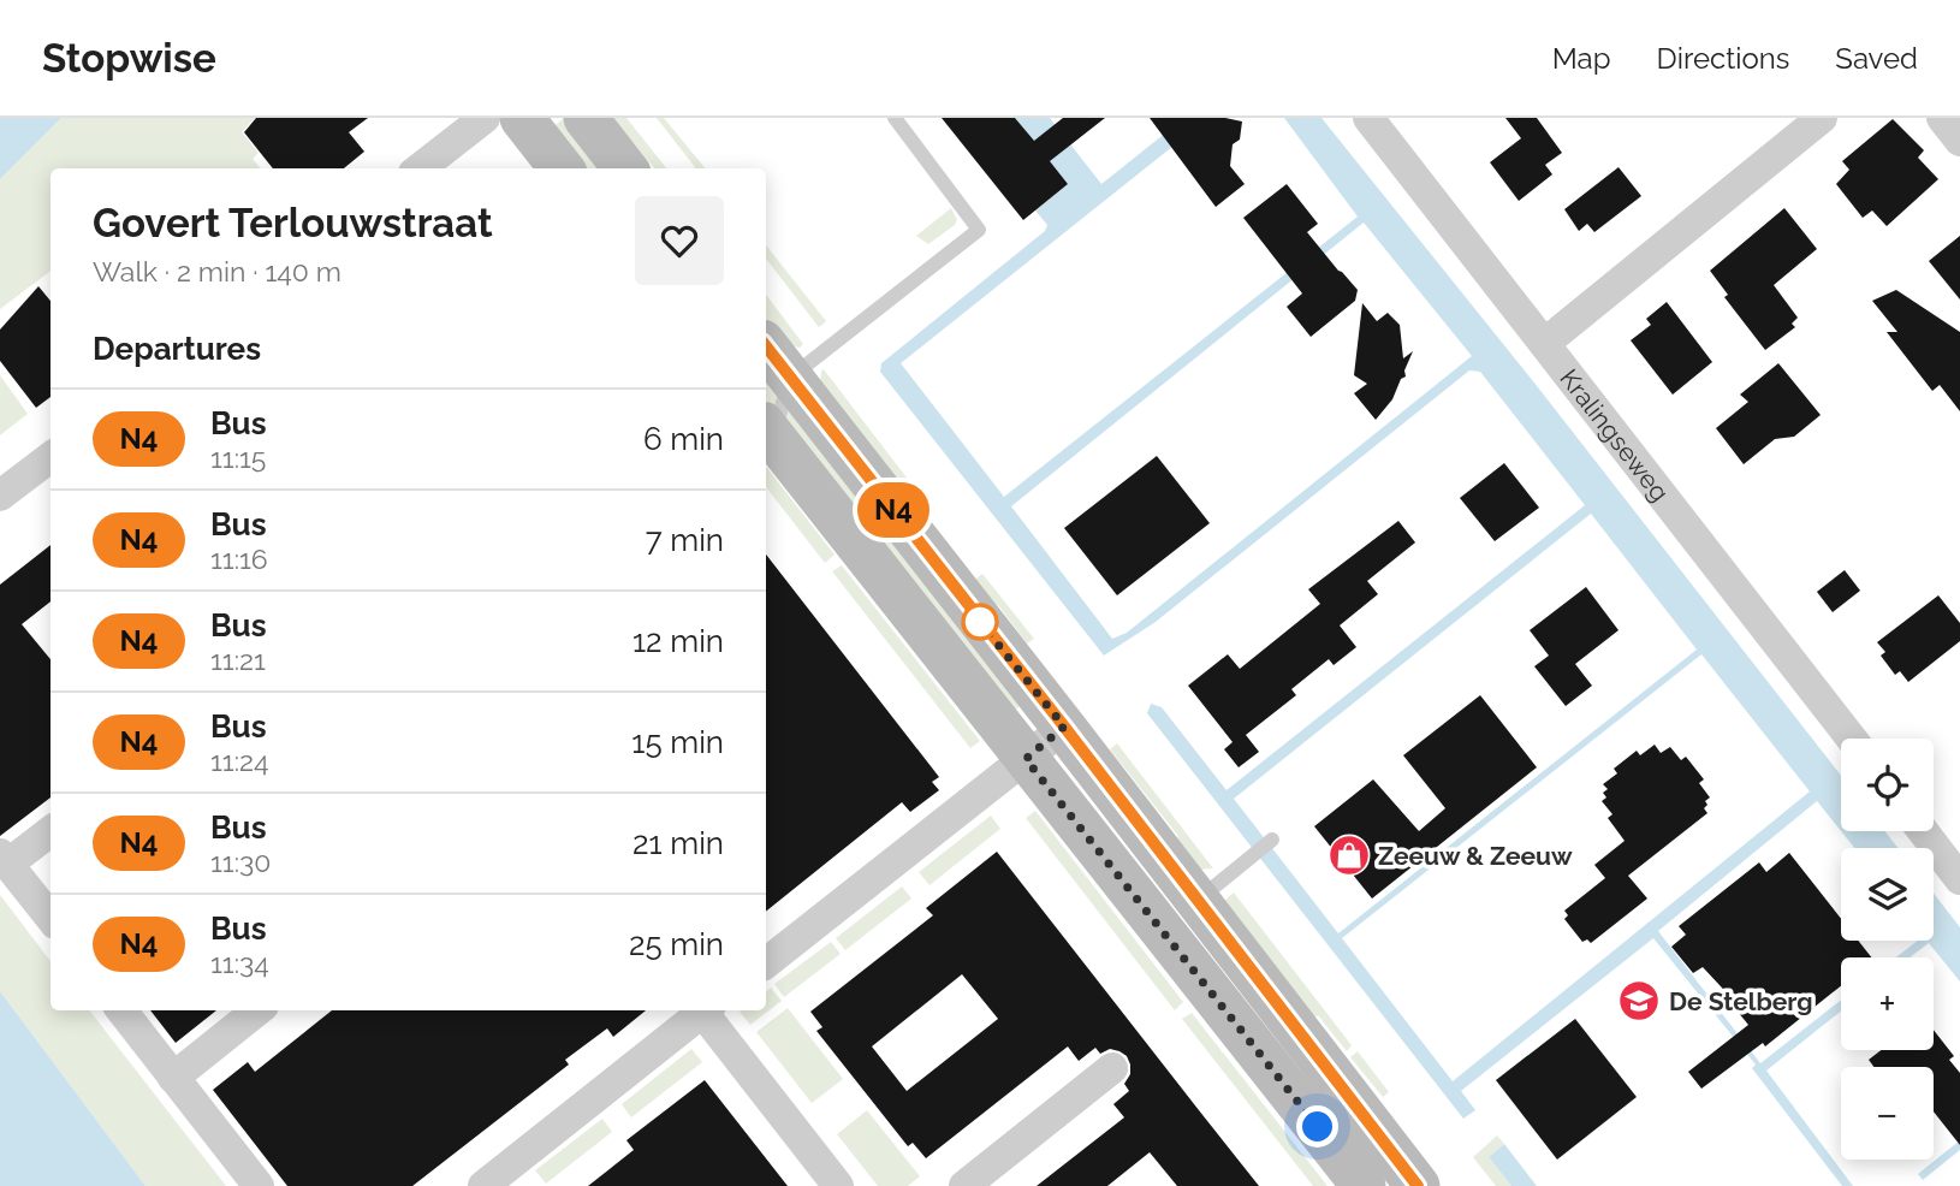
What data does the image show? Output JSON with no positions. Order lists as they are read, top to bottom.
{
  "streets": {
    "street": ["Kralingseweg"]
  },
  "places": {
    "shop": ["Zeeuw & Zeeuw"],
    "school or university": ["De Stelberg"]
  },
  "lines": ["bus line N4"],
  "page": {
    "header": "Stopwise",
    "nav": ["Map", "Directions", "Saved"],
    "on_map": "N4",
    "heading": [
      ["Govert Terlouwstraat", "Walk · 2 min · 140 m"],
      "Departures"
    ],
    "list": [
      {
        "mark": "N4",
        "name": "Bus",
        "note": "11:15",
        "value": "6 min"
      },
      {
        "mark": "N4",
        "name": "Bus",
        "note": "11:16",
        "value": "7 min"
      },
      {
        "mark": "N4",
        "name": "Bus",
        "note": "11:21",
        "value": "12 min"
      },
      {
        "mark": "N4",
        "name": "Bus",
        "note": "11:24",
        "value": "15 min"
      },
      {
        "mark": "N4",
        "name": "Bus",
        "note": "11:30",
        "value": "21 min"
      },
      {
        "mark": "N4",
        "name": "Bus",
        "note": "11:34",
        "value": "25 min"
      }
    ],
    "map_buttons": ["+", "−"]
  }
}
